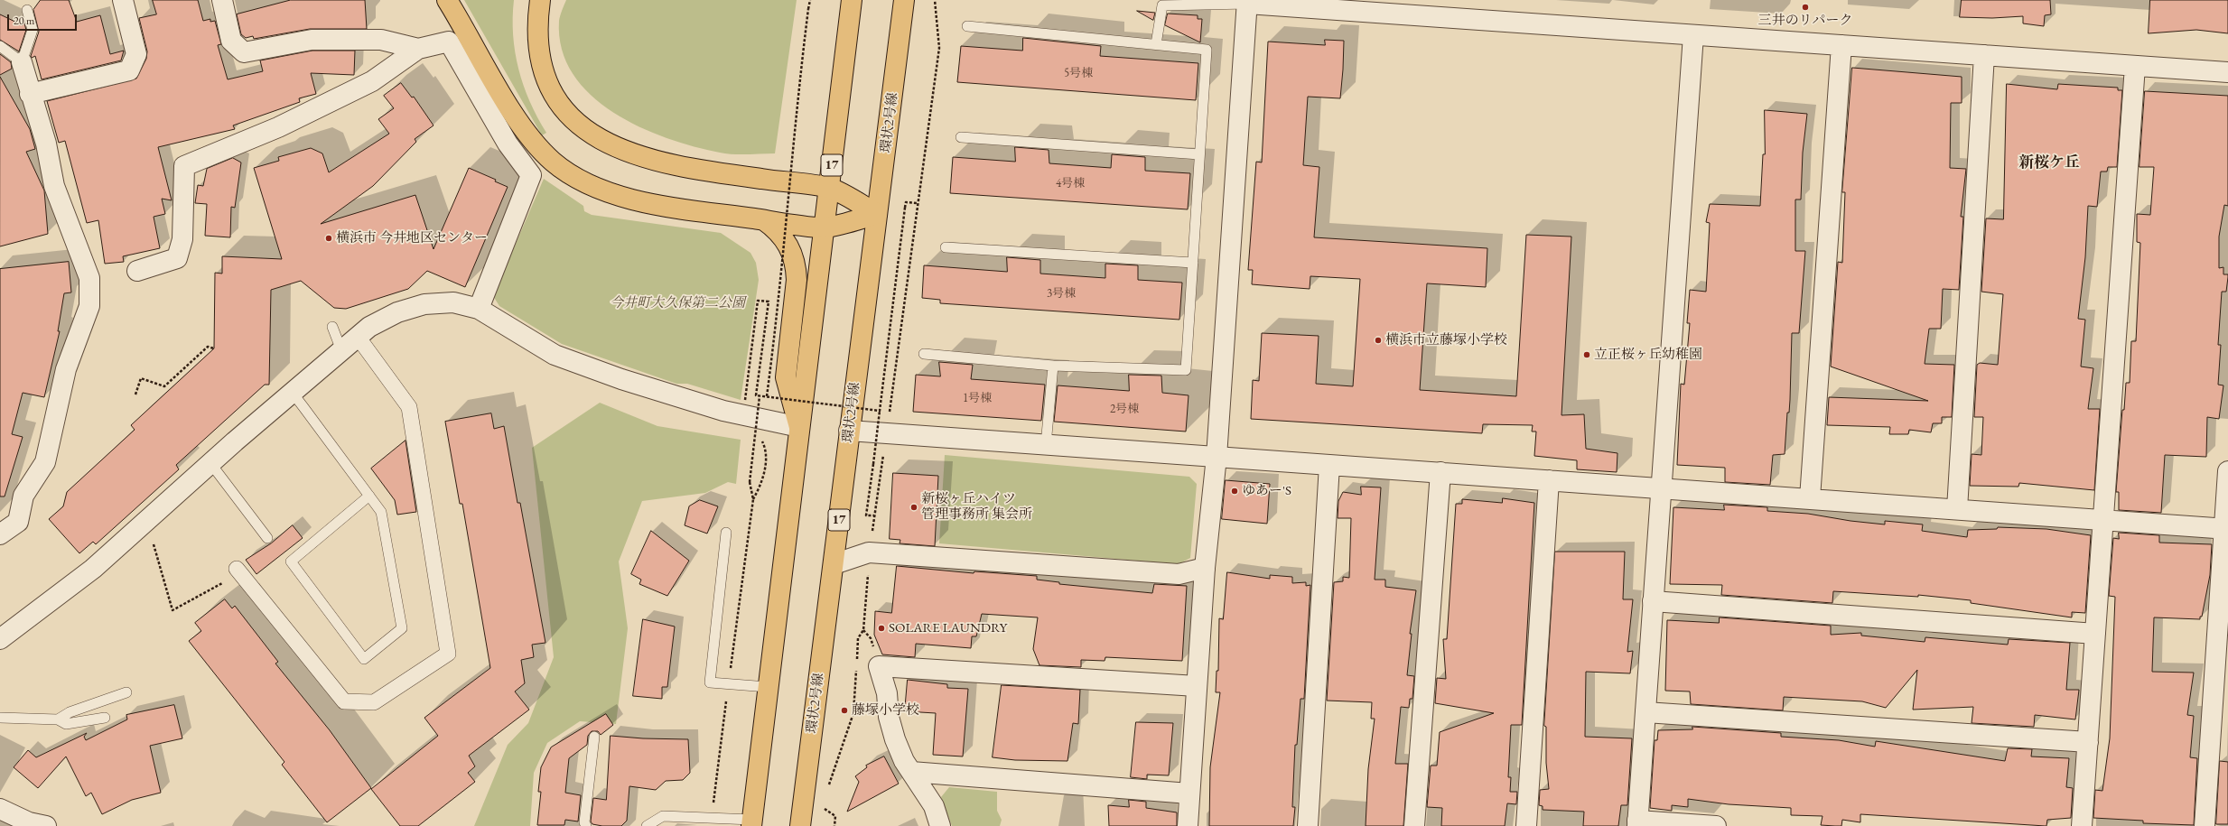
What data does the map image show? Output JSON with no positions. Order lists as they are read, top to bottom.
{
  "streets": {
    "main road": ["環状2号線", "17"]
  },
  "districts": ["新桜ケ丘"],
  "parks": ["今井町大久保第二公園"],
  "places": [
    "三井のリパーク",
    "横浜市 今井地区センター",
    "横浜市立藤塚小学校",
    "立正桜ヶ丘幼稚園",
    "ゆあー'S",
    "新桜ヶ丘ハイツ 管理事務所 集会所",
    "SOLARE LAUNDRY",
    "藤塚小学校"
  ],
  "house_numbers": [
    "5号棟",
    "4号棟",
    "3号棟",
    "1号棟",
    "2号棟"
  ],
  "scale_bar": "20 m"
}
